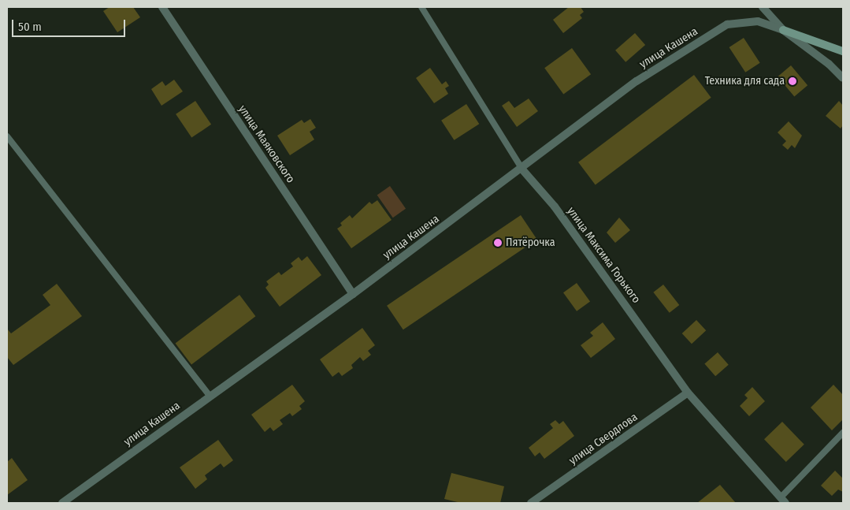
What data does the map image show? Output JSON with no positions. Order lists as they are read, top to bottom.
{
  "streets": {
    "street": [
      "улица Кашена",
      "улица Маяковского",
      "улица Максима Горького",
      "улица Свердлова"
    ]
  },
  "crossings": [
    ["улица Кашена", "улица Маяковского"],
    ["улица Кашена", "улица Максима Горького"],
    ["улица Максима Горького", "улица Свердлова"]
  ],
  "places": ["Техника для сада", "Пятёрочка"],
  "scale_bar": "50 m"
}
